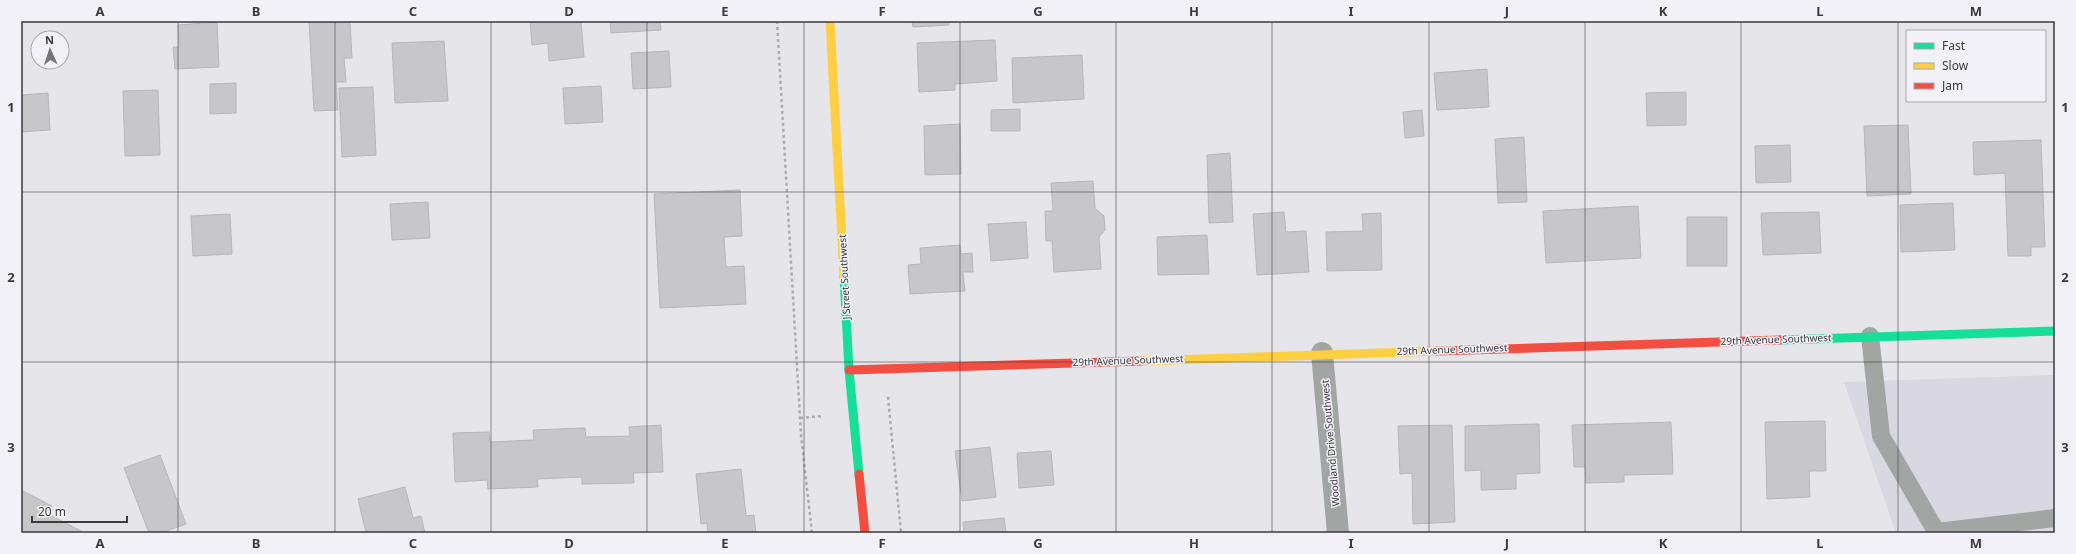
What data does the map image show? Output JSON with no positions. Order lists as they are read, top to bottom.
{
  "streets": {
    "street": ["J Street Southwest", "29th Avenue Southwest", "Woodland Drive Southwest"]
  },
  "crossings": [
    ["J Street Southwest", "29th Avenue Southwest"],
    ["29th Avenue Southwest", "Woodland Drive Southwest"]
  ],
  "legend": ["Fast", "Slow", "Jam"],
  "scale_bar": "20 m",
  "north": "top",
  "grid": {
    "columns": [
      "A",
      "B",
      "C",
      "D",
      "E",
      "F",
      "G",
      "H",
      "I",
      "J",
      "K",
      "L",
      "M"
    ],
    "rows": ["1", "2", "3"]
  }
}
